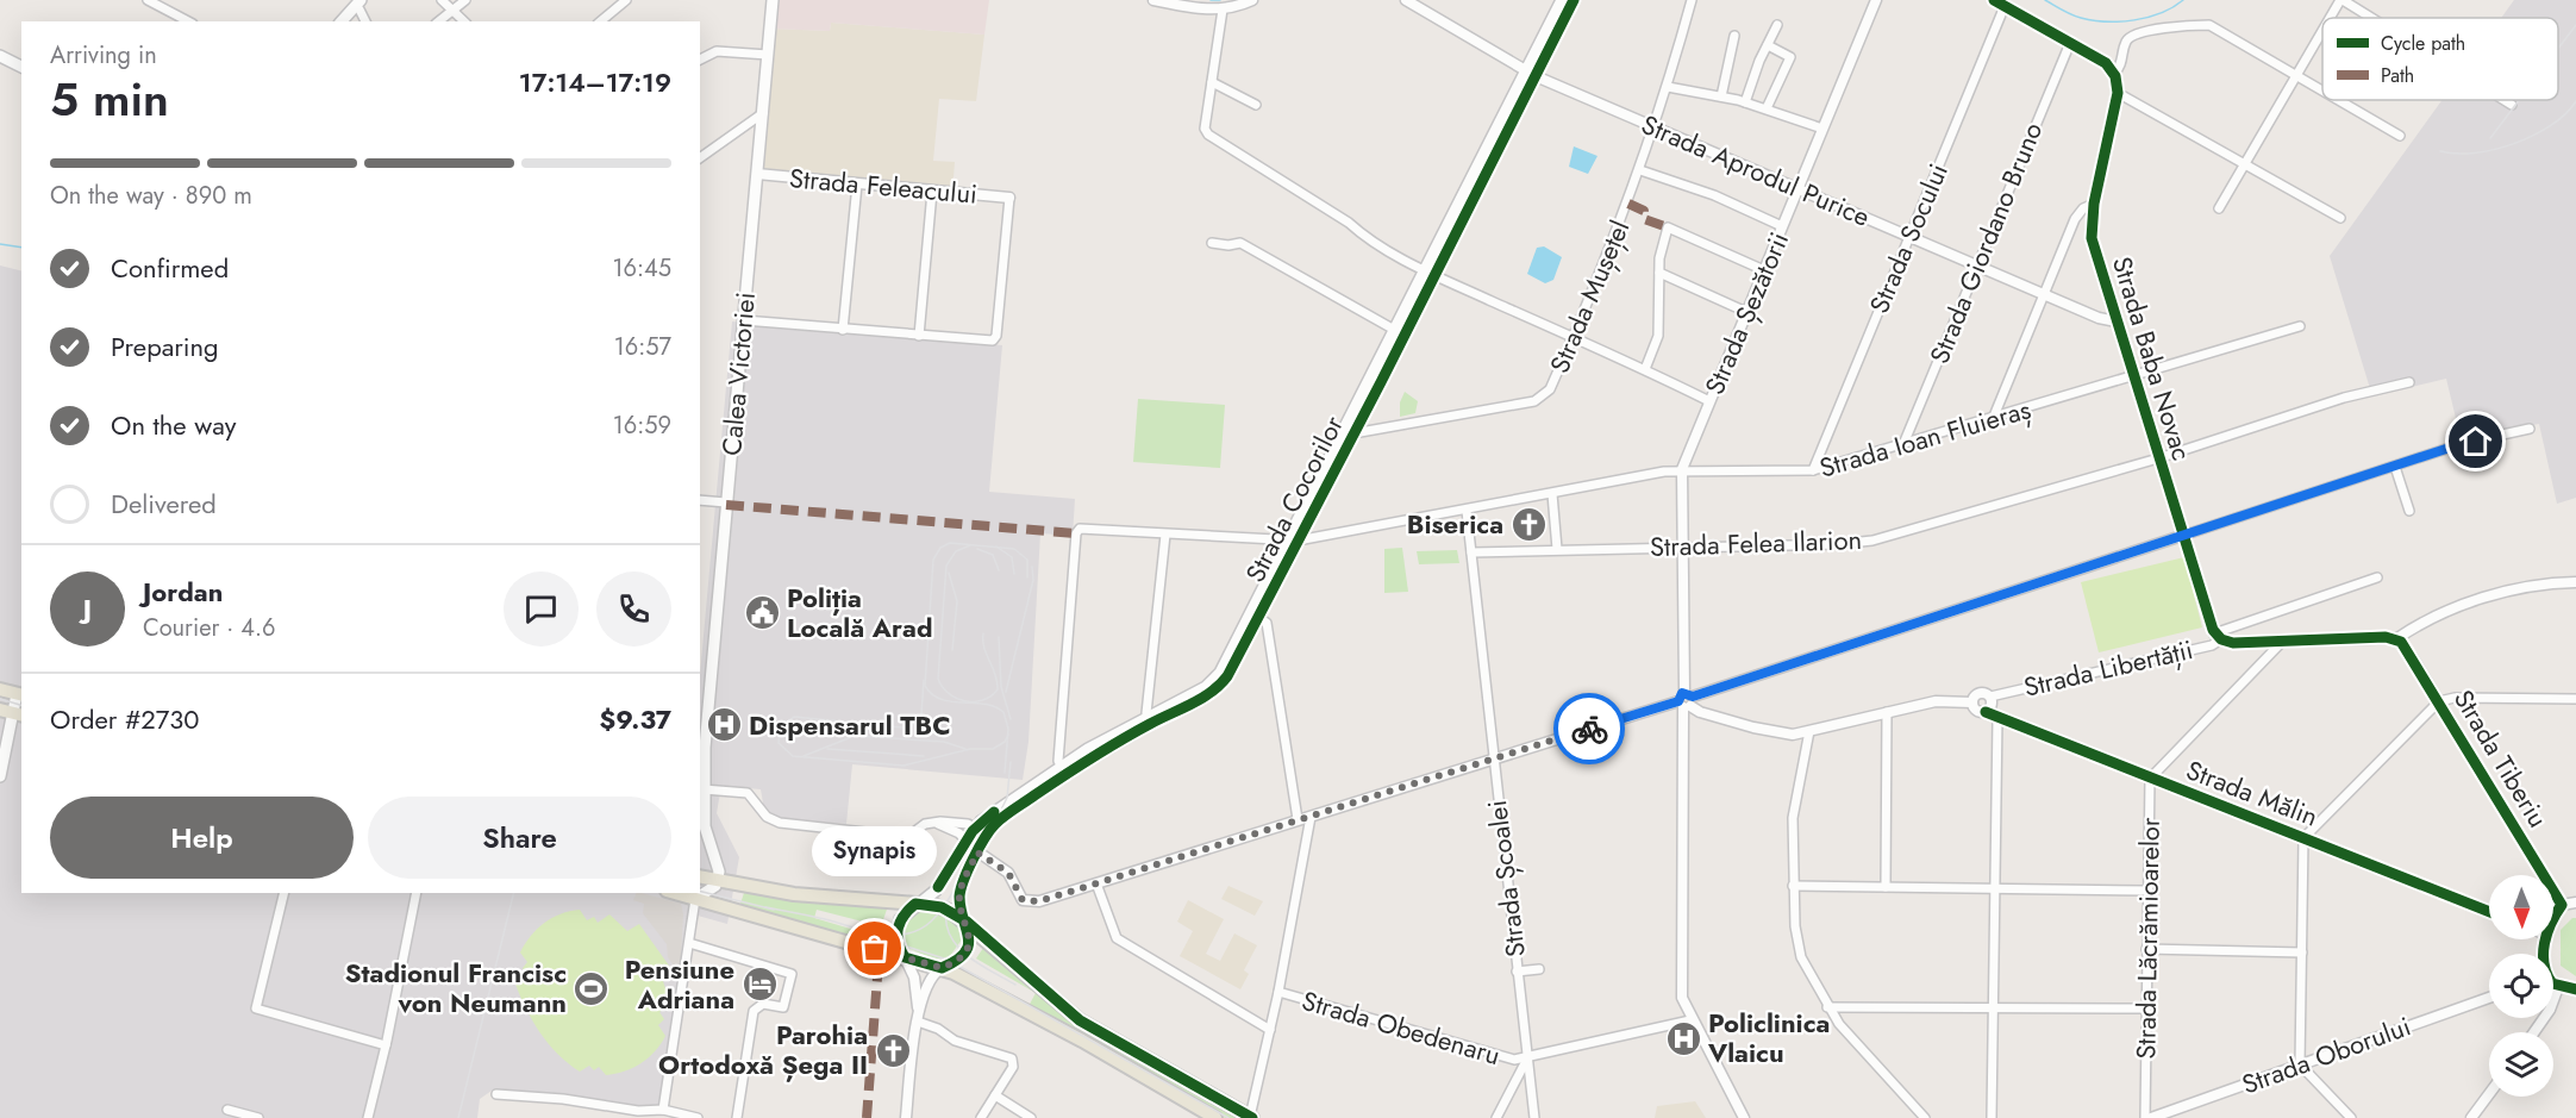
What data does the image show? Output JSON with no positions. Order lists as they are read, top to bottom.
{
  "streets": {
    "main road": ["Calea Victoriei", "Strada Cocorilor"],
    "street": [
      "Strada Aprodul Purice",
      "Strada Feleacului",
      "Strada Socului",
      "Strada Giordano Bruno",
      "Strada Mușețel",
      "Strada Șezătorii",
      "Strada Baba Novac",
      "Strada Ioan Fluieraș",
      "Strada Felea Ilarion",
      "Strada Libertății",
      "Strada Tiberiu",
      "Strada Mălin",
      "Strada Școalei",
      "Strada Lăcrămioarelor",
      "Strada Obedenaru",
      "Strada Oborului"
    ]
  },
  "crossings": [
    ["Strada Aprodul Purice", "Strada Socului"],
    ["Strada Aprodul Purice", "Strada Giordano Bruno"],
    ["Strada Aprodul Purice", "Strada Mușețel"],
    ["Strada Aprodul Purice", "Strada Șezătorii"],
    ["Strada Aprodul Purice", "Strada Baba Novac"],
    ["Strada Aprodul Purice", "Strada Cocorilor"],
    ["Strada Feleacului", "Calea Victoriei"],
    ["Strada Socului", "Strada Ioan Fluieraș"],
    ["Strada Giordano Bruno", "Strada Ioan Fluieraș"],
    ["Strada Mușețel", "Strada Cocorilor"],
    ["Strada Șezătorii", "Strada Ioan Fluieraș"],
    ["Strada Baba Novac", "Strada Ioan Fluieraș"],
    ["Strada Baba Novac", "Strada Felea Ilarion"],
    ["Strada Baba Novac", "Strada Libertății"],
    ["Strada Ioan Fluieraș", "Strada Cocorilor"],
    ["Strada Ioan Fluieraș", "Strada Școalei"],
    ["Strada Felea Ilarion", "Strada Școalei"],
    ["Strada Libertății", "Strada Tiberiu"],
    ["Strada Libertății", "Strada Mălin"],
    ["Strada Libertății", "Strada Lăcrămioarelor"],
    ["Strada Mălin", "Strada Lăcrămioarelor"],
    ["Strada Școalei", "Strada Obedenaru"]
  ],
  "places": {
    "church": ["Biserica", "Parohia Ortodoxă Șega II"],
    "public building": ["Poliția Locală Arad"],
    "hospital": ["Dispensarul TBC", "Policlinica Vlaicu"],
    "other": ["Synapis"],
    "hotel": ["Pensiune Adriana"],
    "sports": ["Stadionul Francisc von Neumann"]
  },
  "legend": ["Cycle path", "Path"],
  "north": "bottom",
  "page": {
    "heading": ["5 min", "Arriving in", "17:14–17:19"],
    "panel": [
      "Jordan",
      "Courier · 4.6",
      "Order #2730",
      "$9.37"
    ],
    "bar": "On the way · 890 m",
    "list": [
      ["Confirmed", "16:45"],
      ["Preparing", "16:57"],
      ["On the way", "16:59"],
      "Delivered"
    ],
    "round": "J",
    "buttons": ["Help", "Share"],
    "bubble": "Synapis"
  }
}
